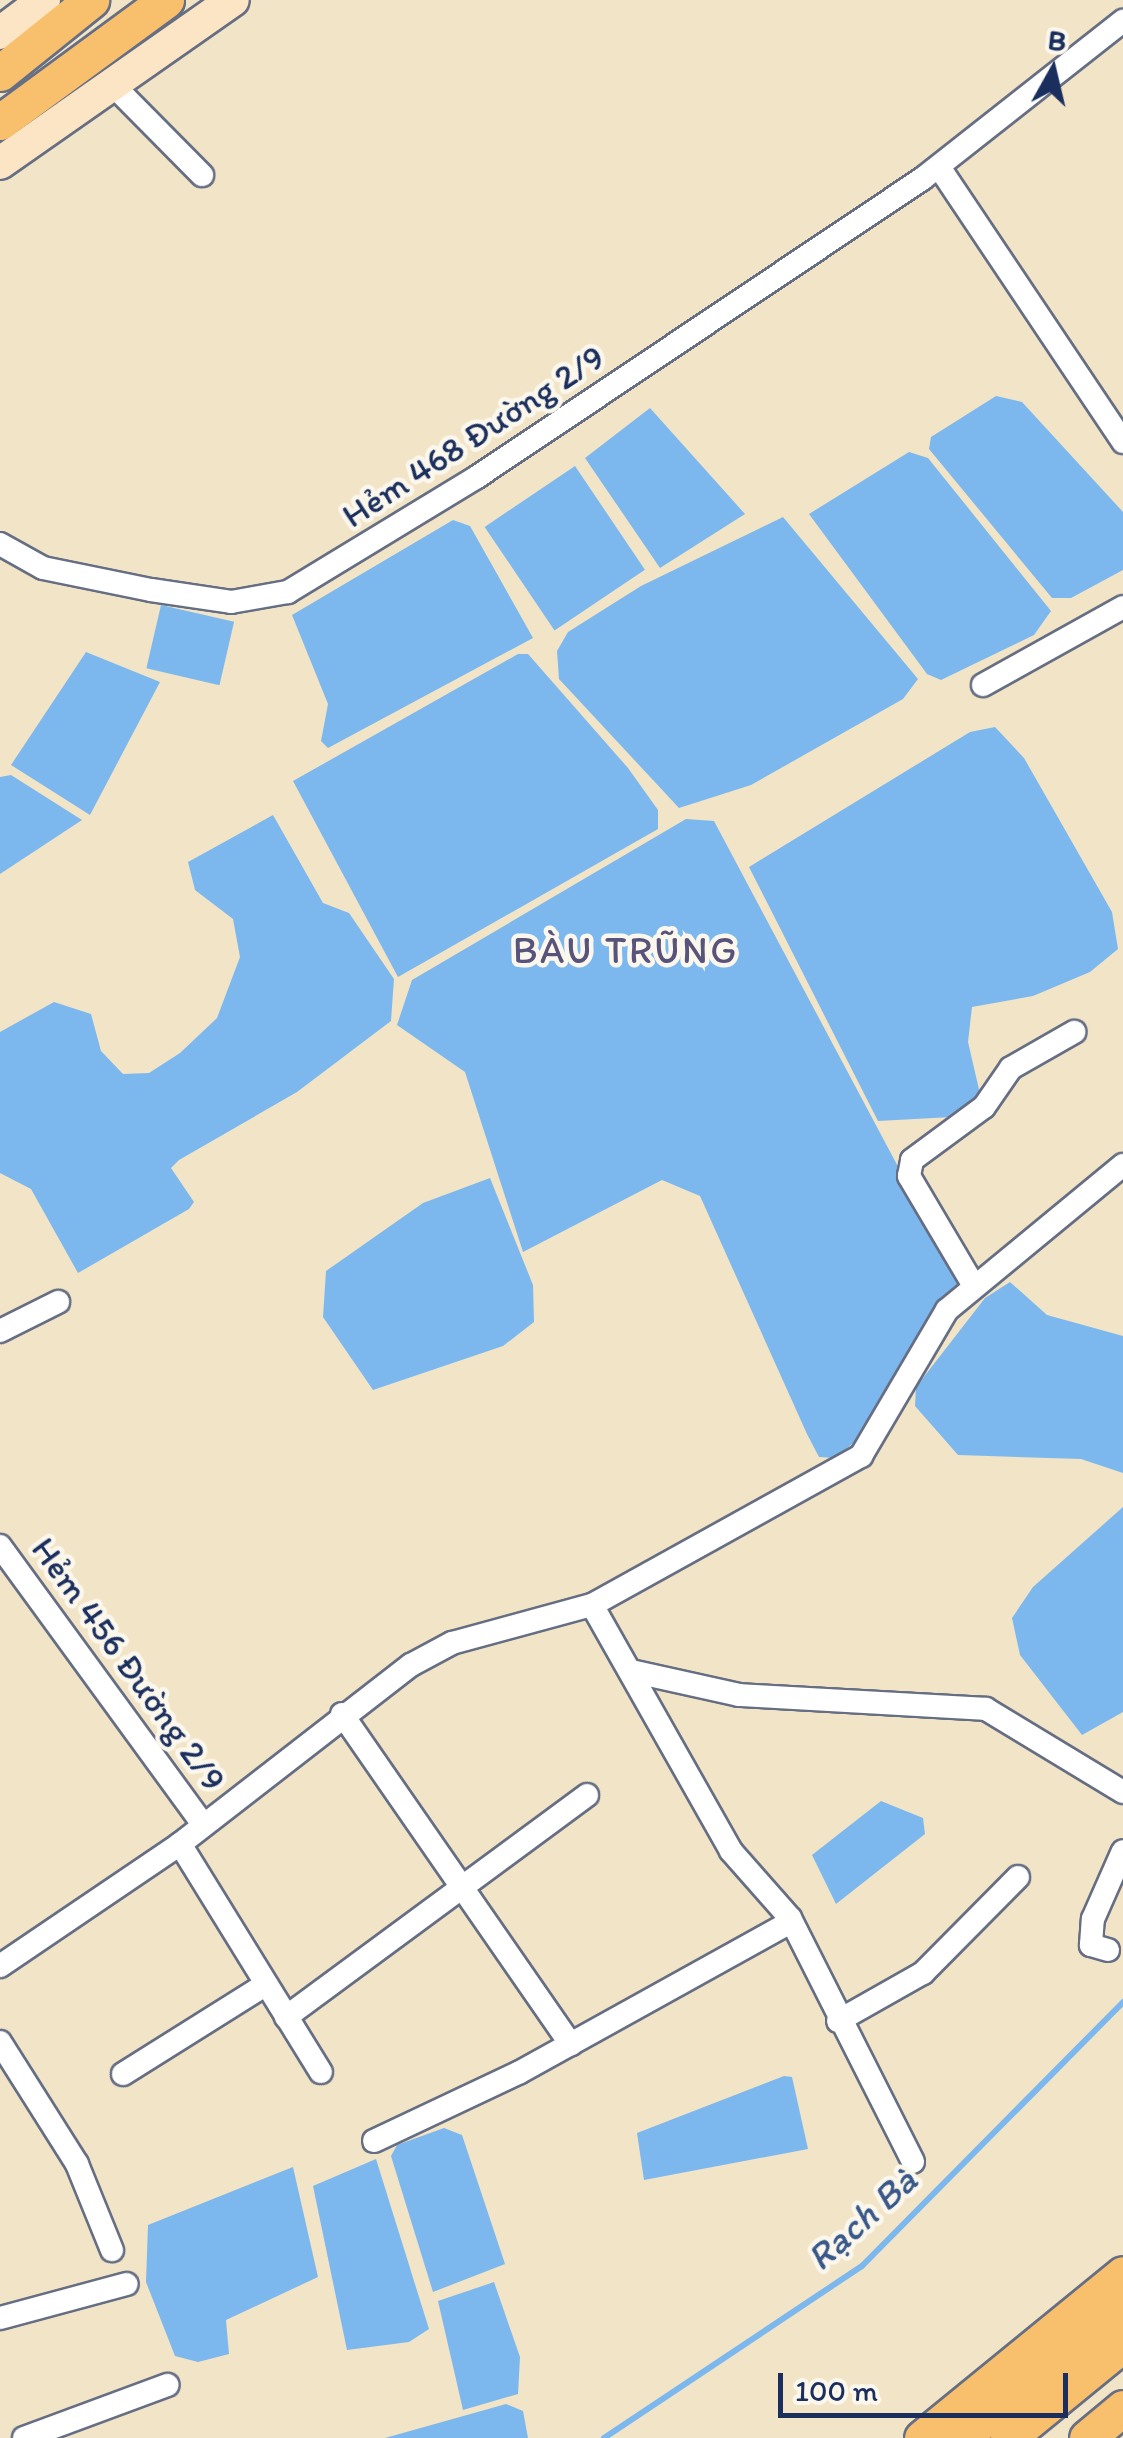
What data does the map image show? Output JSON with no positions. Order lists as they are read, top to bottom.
{
  "streets": {
    "street": ["Hẻm 468 Đường 2/9", "Hẻm 456 Đường 2/9"]
  },
  "districts": ["BÀU TRŨNG"],
  "water": ["Rạch Bà"],
  "scale_bar": "100 m",
  "north": "top"
}
